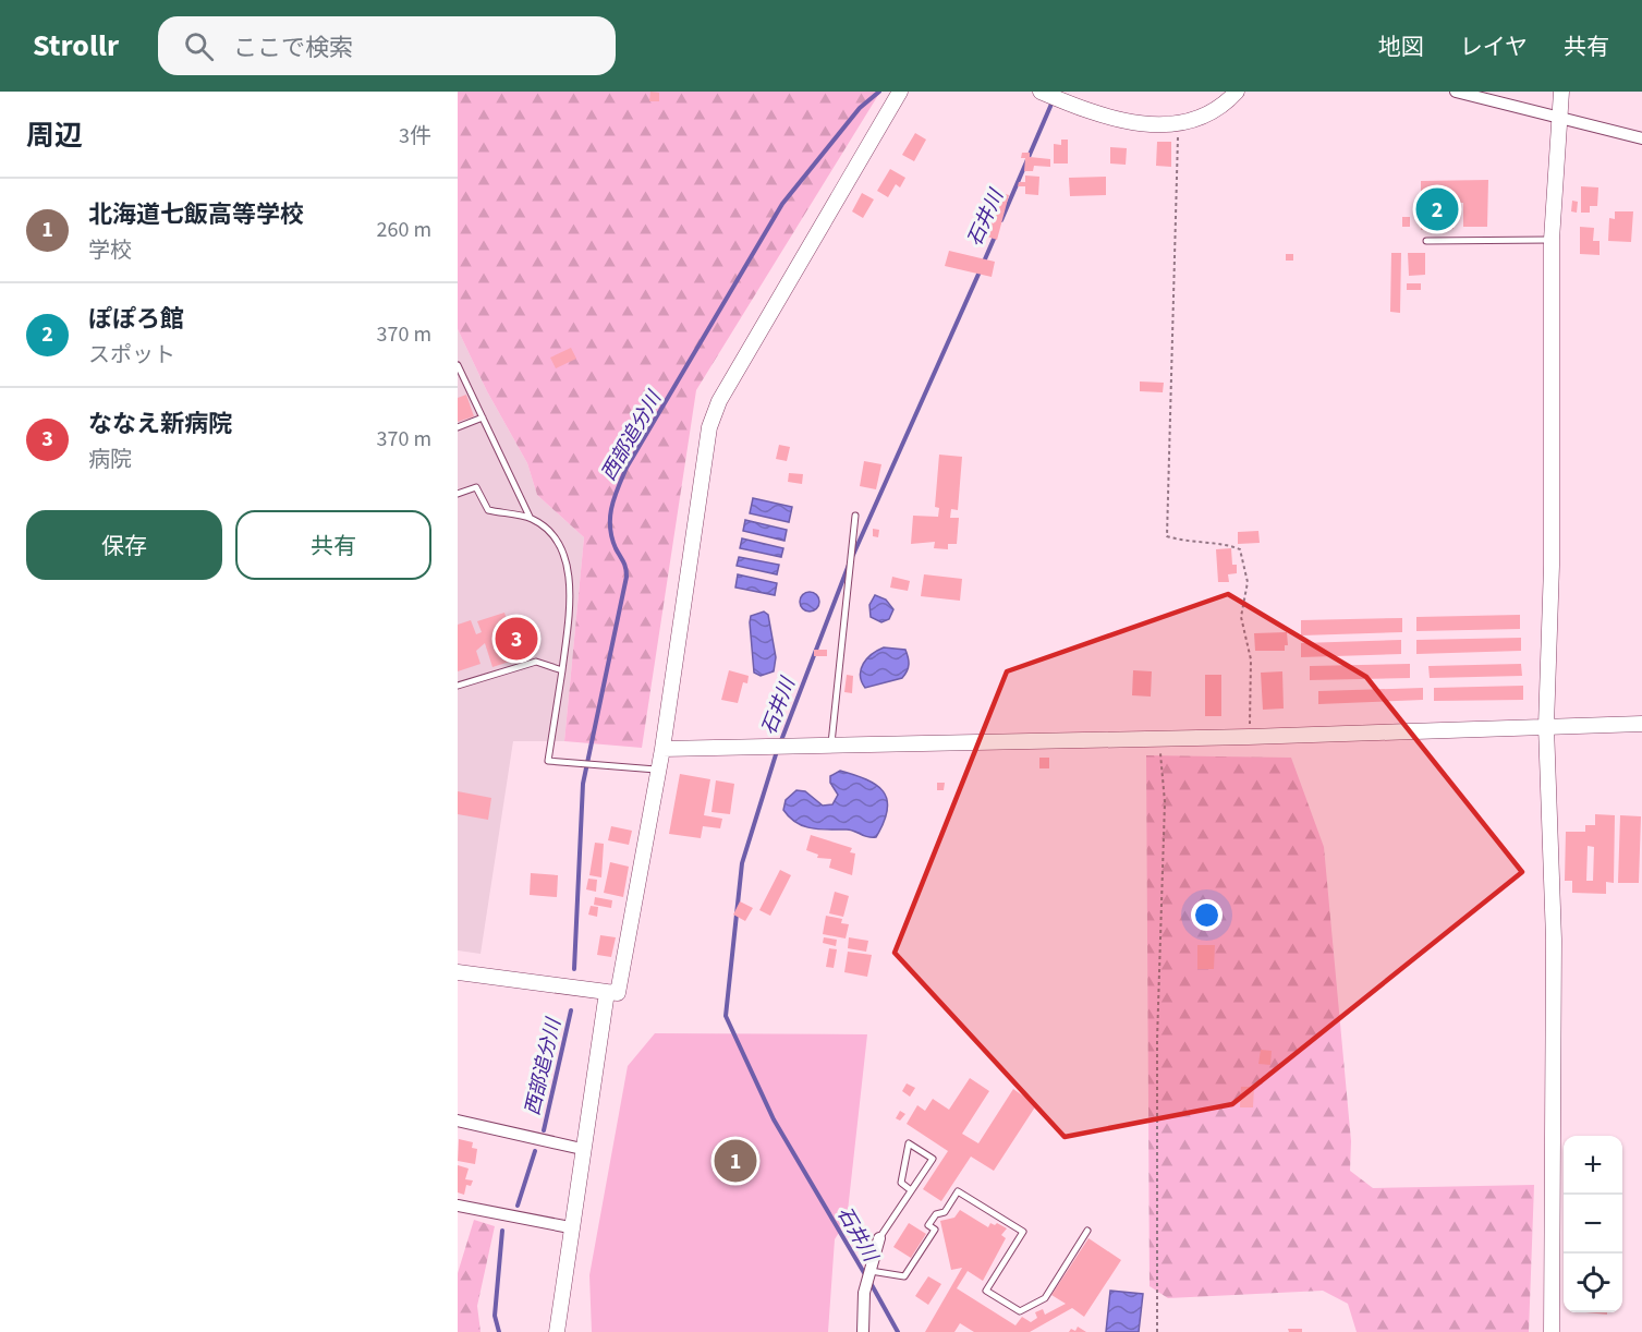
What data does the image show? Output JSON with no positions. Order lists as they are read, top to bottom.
{
  "water": ["石井川", "西部追分川"],
  "page": {
    "header": "Strollr",
    "search": "ここで検索",
    "nav": ["地図", "レイヤ", "共有"],
    "heading": ["周辺", "3件"],
    "list": [
      {
        "mark": "1",
        "name": "北海道七飯高等学校",
        "note": "学校",
        "value": "260 m"
      },
      {
        "mark": "2",
        "name": "ぽぽろ館",
        "note": "スポット",
        "value": "370 m"
      },
      {
        "mark": "3",
        "name": "ななえ新病院",
        "note": "病院",
        "value": "370 m"
      }
    ],
    "pins": ["2", "3", "1"],
    "buttons": ["保存", "共有"],
    "map_buttons": ["+", "−"]
  }
}
